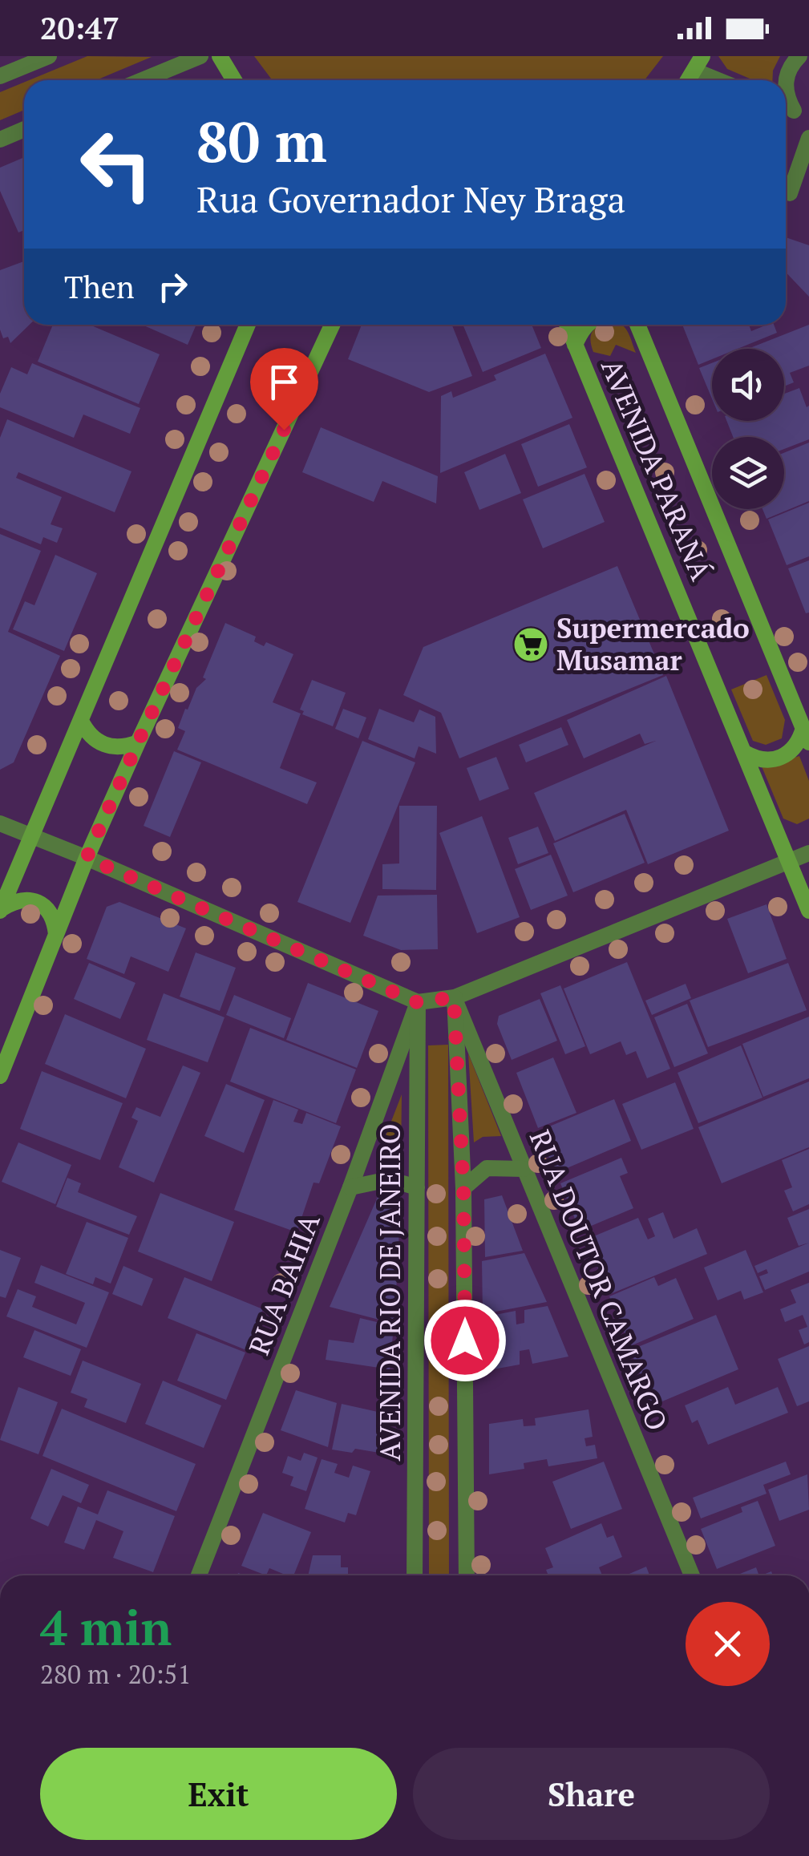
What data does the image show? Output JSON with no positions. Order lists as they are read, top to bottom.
{
  "streets": {
    "main road": ["AVENIDA PARANÁ"],
    "street": ["RUA DOUTOR CAMARGO", "RUA BAHIA", "AVENIDA RIO DE JANEIRO"]
  },
  "crossings": [
    ["RUA BAHIA", "AVENIDA RIO DE JANEIRO"]
  ],
  "places": {
    "supermarket": ["Supermercado Musamar"]
  },
  "page": {
    "status": "20:47",
    "turn": ["80 m", "Rua Governador Ney Braga"],
    "then": "Then",
    "heading": ["4 min", "280 m · 20:51"],
    "buttons": ["Exit", "Share"]
  }
}
